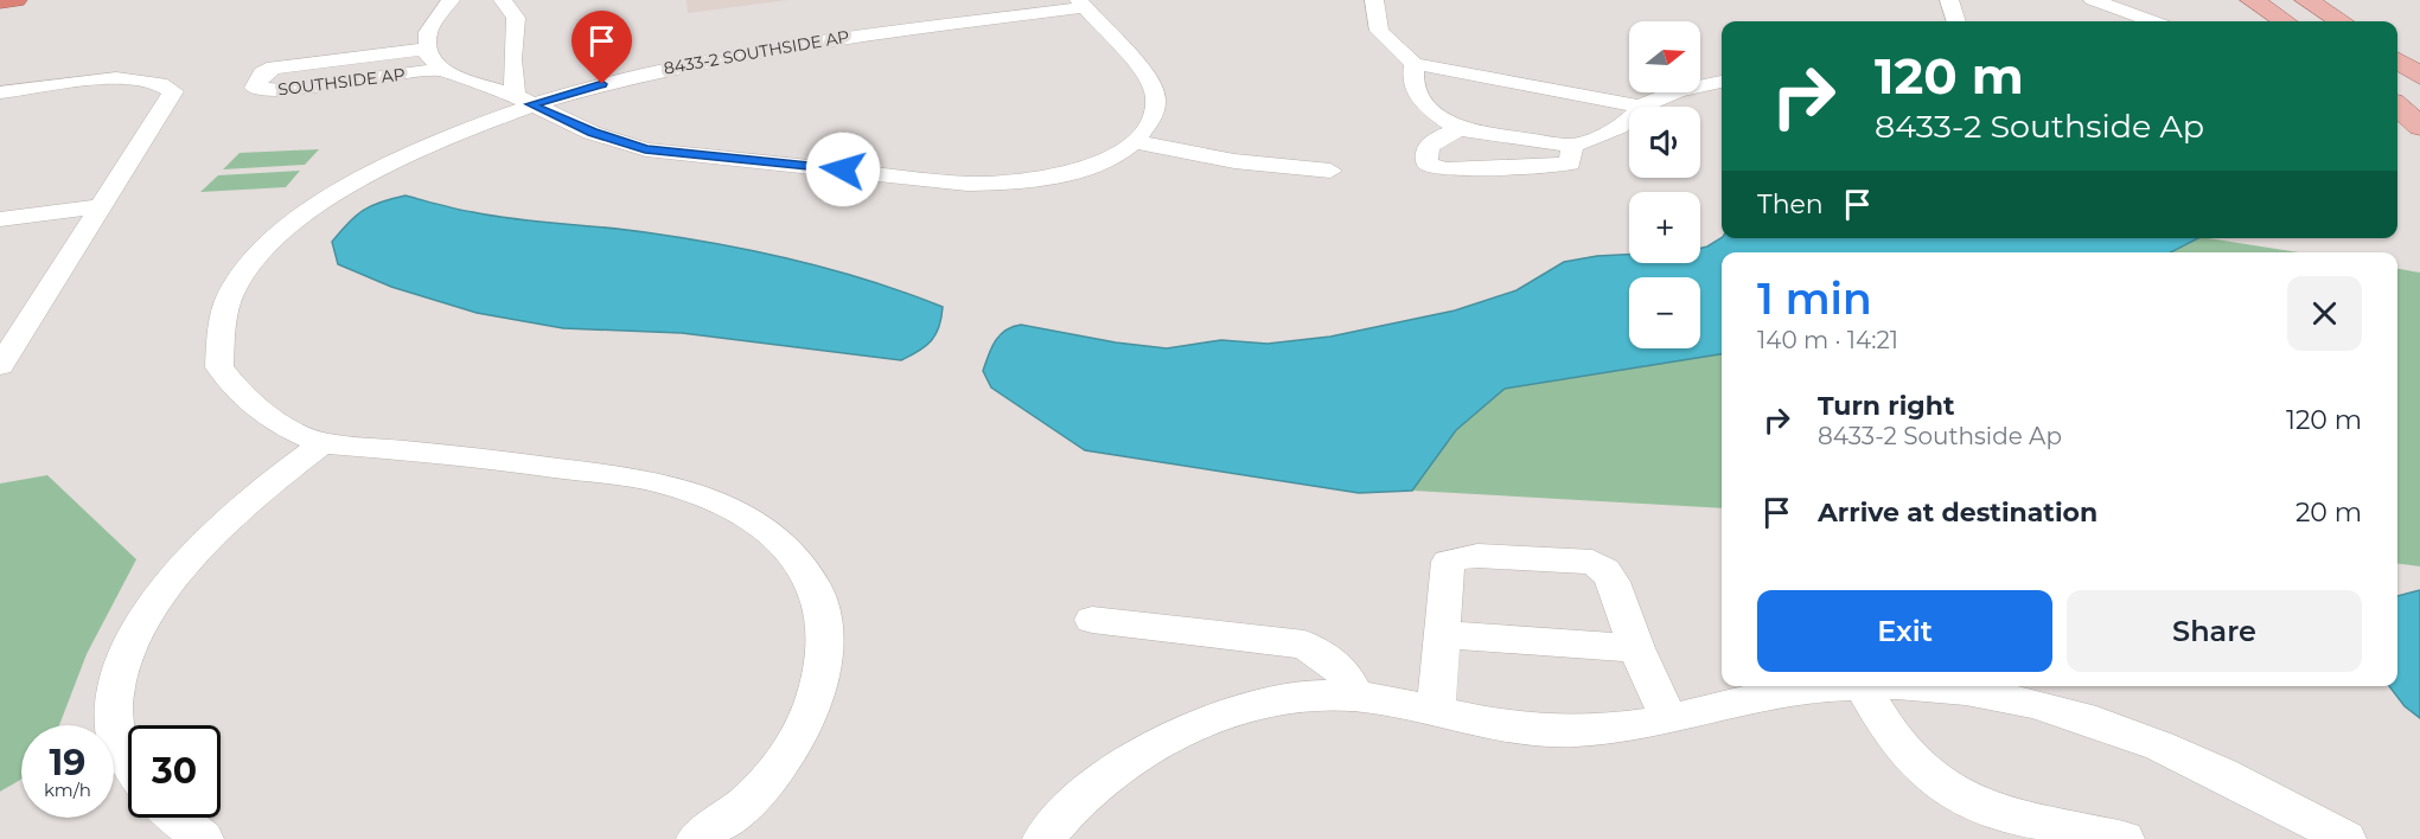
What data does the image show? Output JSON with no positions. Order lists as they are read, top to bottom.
{
  "streets": {
    "street": ["8433-2 SOUTHSIDE AP", "SOUTHSIDE AP"]
  },
  "north": "right",
  "page": {
    "map_buttons": ["+", "−"],
    "turn": ["120 m", "8433-2 Southside Ap"],
    "then": "Then",
    "heading": ["1 min", "140 m · 14:21"],
    "list": [
      {
        "name": "Turn right",
        "note": "8433-2 Southside Ap",
        "value": "120 m"
      },
      {
        "name": "Arrive at destination",
        "value": "20 m"
      }
    ],
    "buttons": ["Exit", "Share"],
    "speed": "19 km/h",
    "limit": "30"
  }
}
